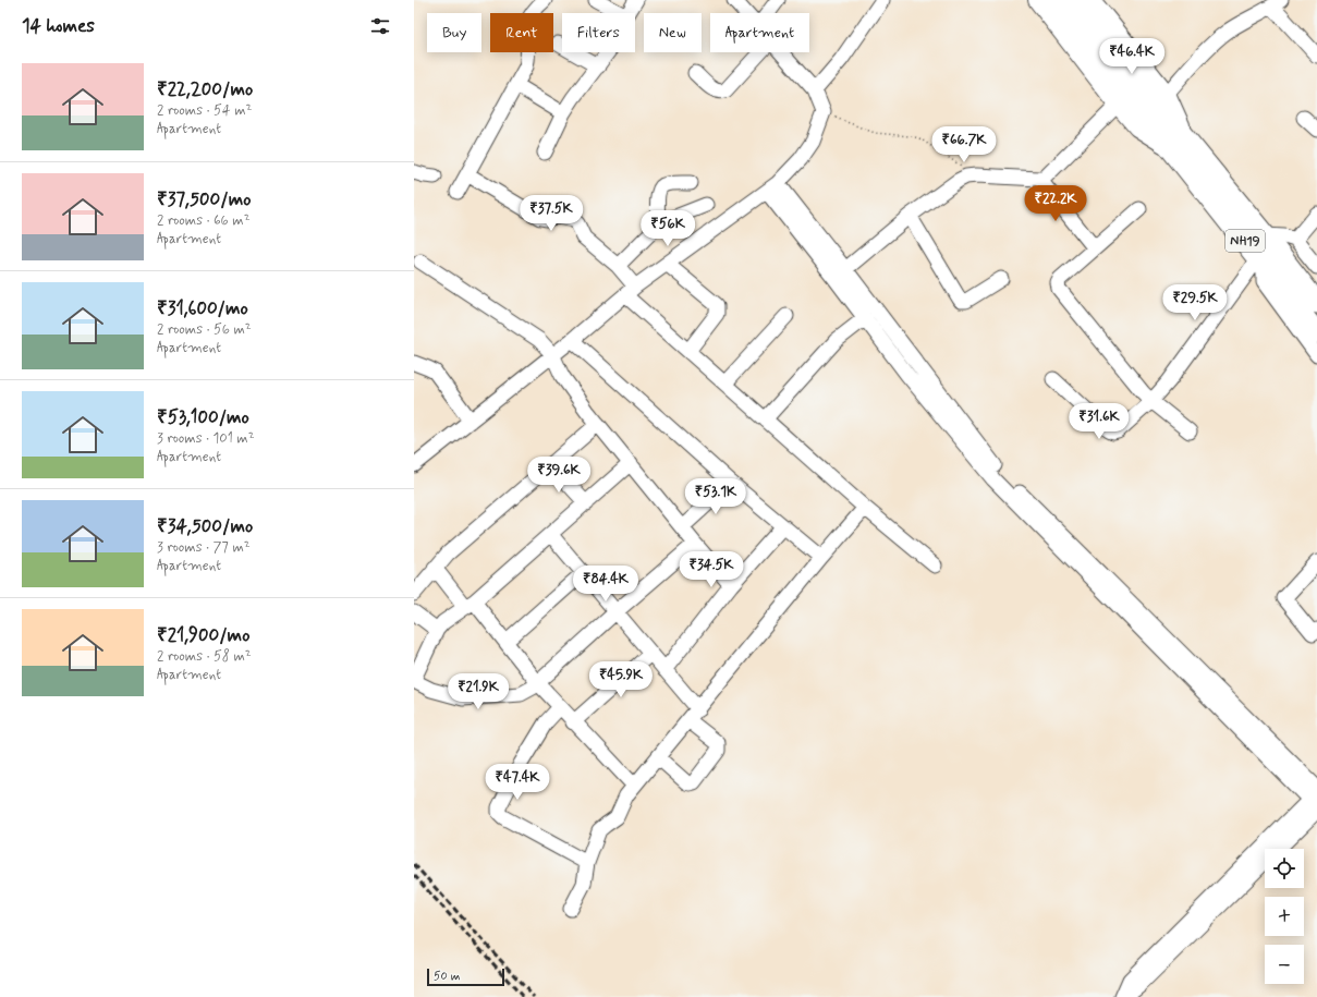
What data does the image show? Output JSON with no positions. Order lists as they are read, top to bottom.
{
  "streets": {
    "highway": ["NH19"]
  },
  "scale_bar": "50 m",
  "page": {
    "heading": "14 homes",
    "chip": [
      "Buy",
      "Rent",
      "Filters",
      "New",
      "Apartment"
    ],
    "price": [
      "₹46.4K",
      "₹66.7K",
      "₹22.2K",
      "₹37.5K",
      "₹56K",
      "₹29.5K",
      "₹31.6K",
      "₹39.6K",
      "₹53.1K",
      "₹34.5K",
      "₹84.4K",
      "₹45.9K",
      "₹21.9K",
      "₹47.4K"
    ],
    "list": [
      {
        "name": "₹22,200/mo",
        "note": "2 rooms · 54 m² · Apartment"
      },
      {
        "name": "₹37,500/mo",
        "note": "2 rooms · 66 m² · Apartment"
      },
      {
        "name": "₹31,600/mo",
        "note": "2 rooms · 56 m² · Apartment"
      },
      {
        "name": "₹53,100/mo",
        "note": "3 rooms · 101 m² · Apartment"
      },
      {
        "name": "₹34,500/mo",
        "note": "3 rooms · 77 m² · Apartment"
      },
      {
        "name": "₹21,900/mo",
        "note": "2 rooms · 58 m² · Apartment"
      }
    ],
    "map_buttons": ["+", "−"],
    "scale": "50 m"
  }
}
